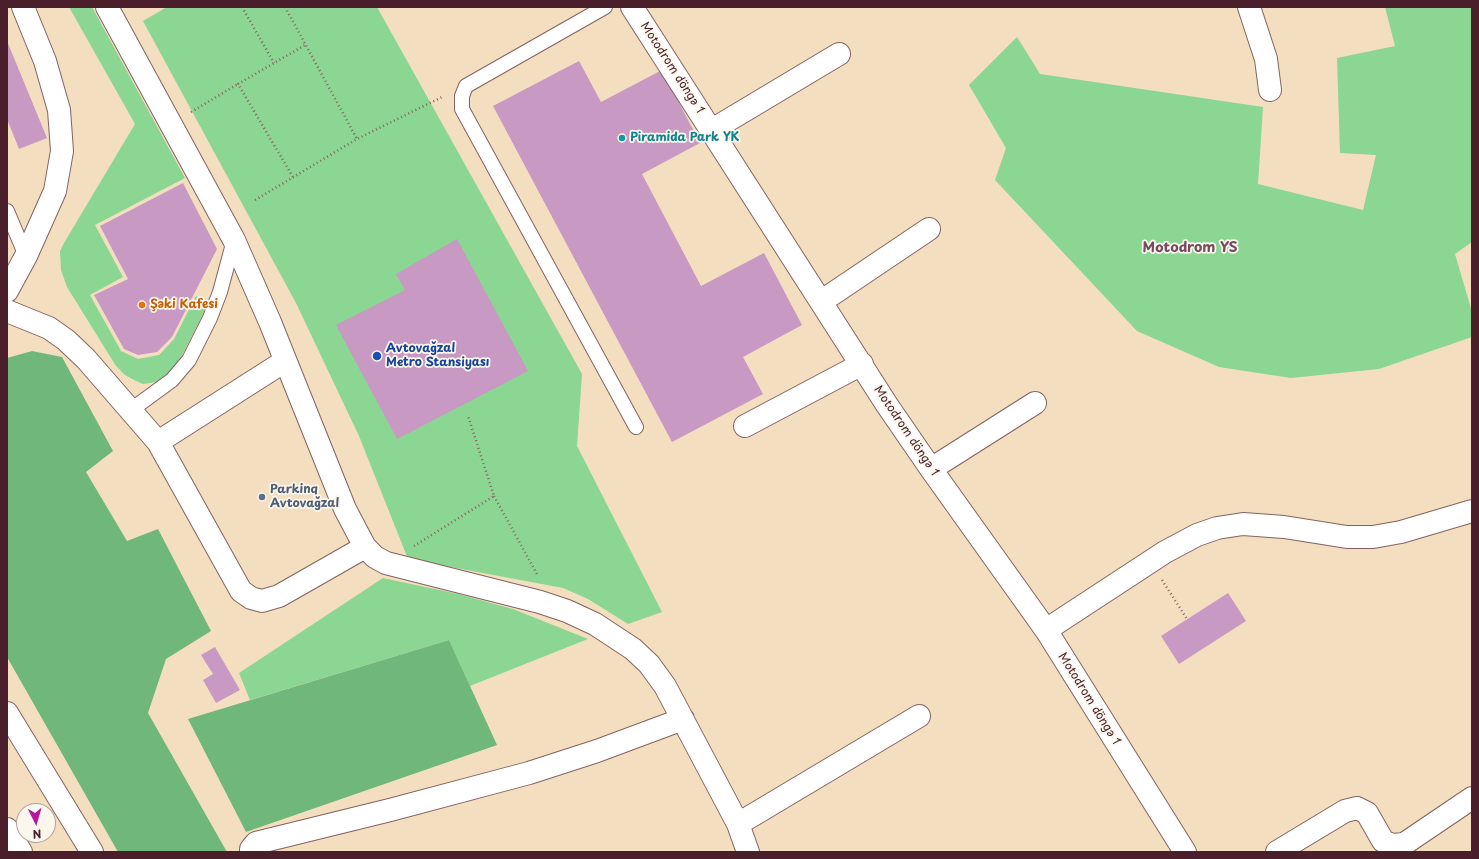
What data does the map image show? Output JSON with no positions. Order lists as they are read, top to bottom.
{
  "streets": {
    "main road": ["Motodrom döngə 1"]
  },
  "districts": ["Motodrom YS"],
  "places": [
    "Piramida Park YK",
    "Şəki Kafesi",
    "Avtovağzal Metro Stansiyası",
    "Parkinq Avtovağzal"
  ],
  "north": "bottom"
}
